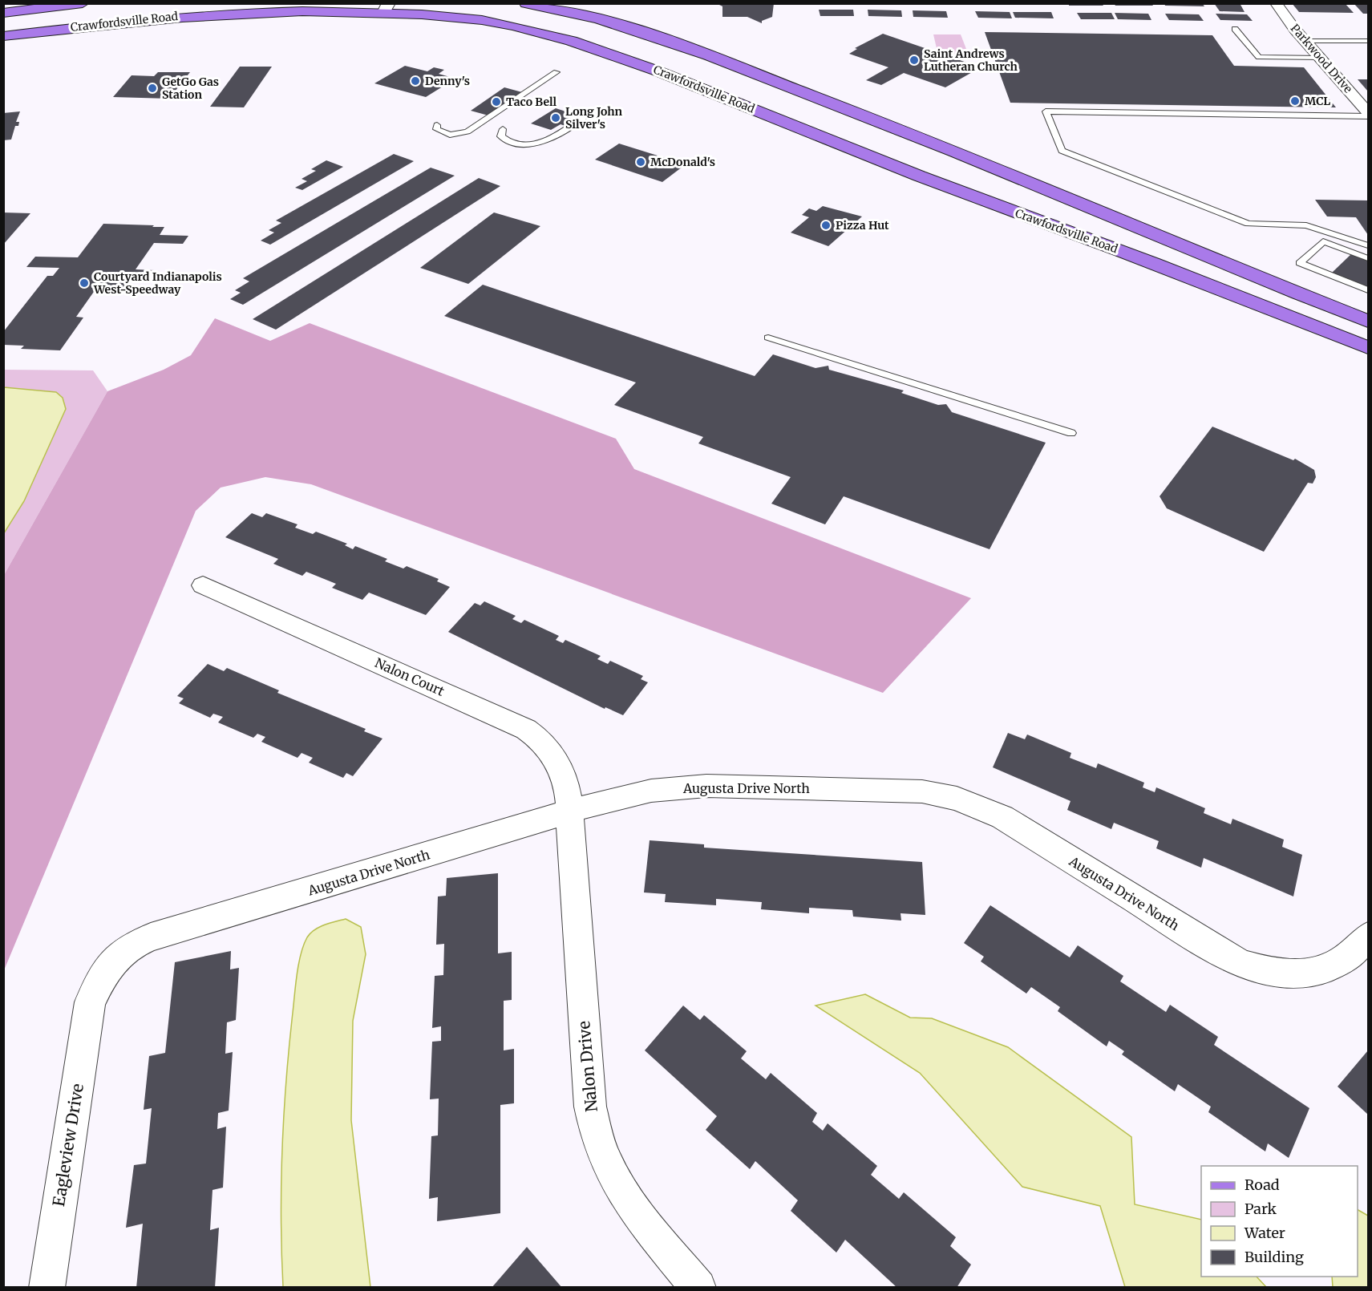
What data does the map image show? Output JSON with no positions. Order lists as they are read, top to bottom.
{
  "streets": {
    "main road": ["Crawfordsville Road"],
    "street": [
      "Parkwood Drive",
      "Nalon Court",
      "Augusta Drive North",
      "Nalon Drive",
      "Eagleview Drive"
    ]
  },
  "crossings": [
    ["Nalon Court", "Augusta Drive North"],
    ["Nalon Court", "Nalon Drive"],
    ["Augusta Drive North", "Nalon Drive"],
    ["Augusta Drive North", "Eagleview Drive"]
  ],
  "places": [
    "Saint Andrews Lutheran Church",
    "Denny's",
    "GetGo Gas Station",
    "MCL",
    "Taco Bell",
    "Long John Silver's",
    "McDonald's",
    "Pizza Hut",
    "Courtyard Indianapolis West-Speedway"
  ],
  "legend": [
    "Road",
    "Park",
    "Water",
    "Building"
  ]
}
